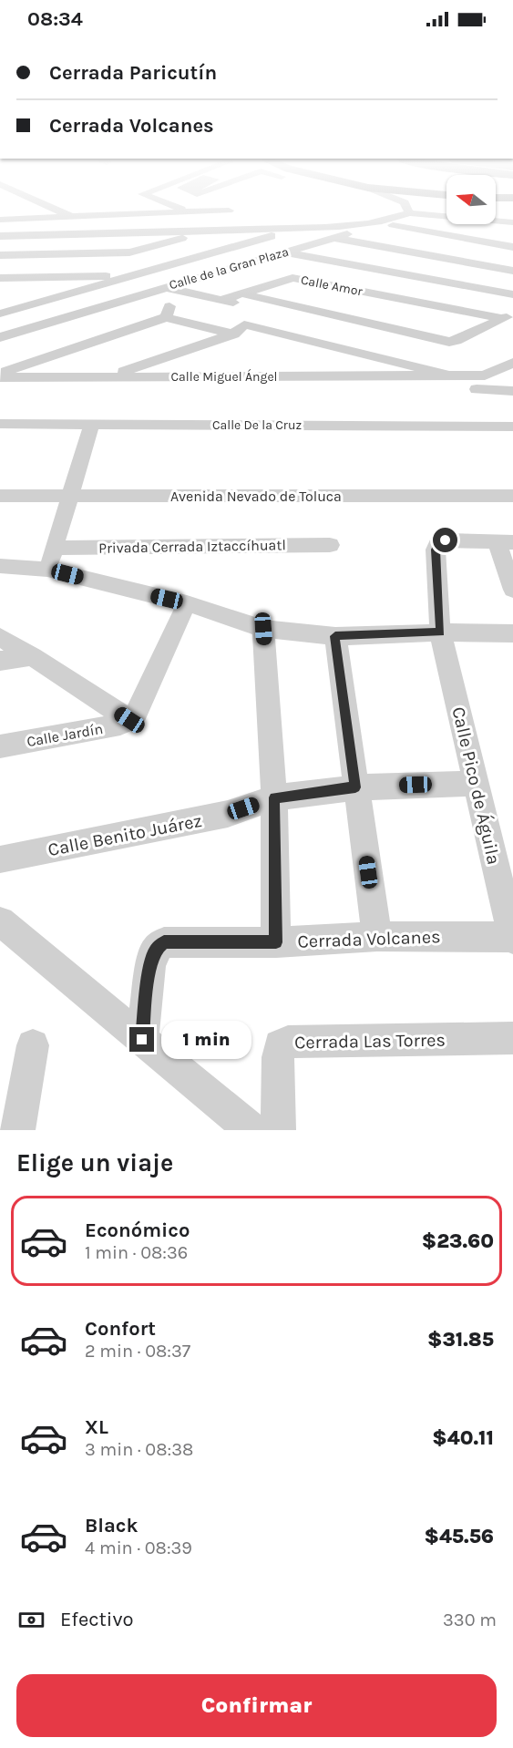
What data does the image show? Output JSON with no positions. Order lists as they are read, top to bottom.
{
  "streets": {
    "street": [
      "Calle de la Gran Plaza",
      "Calle Amor",
      "Calle Miguel Ángel",
      "Calle De la Cruz",
      "Avenida Nevado de Toluca",
      "Privada Cerrada Iztaccíhuatl",
      "Calle Jardín",
      "Calle Pico de Águila",
      "Calle Benito Juárez",
      "Cerrada Volcanes",
      "Cerrada Las Torres"
    ]
  },
  "crossings": [
    ["Calle de la Gran Plaza", "Calle Amor"],
    ["Calle Pico de Águila", "Calle Benito Juárez"],
    ["Calle Pico de Águila", "Cerrada Volcanes"]
  ],
  "north": "left",
  "page": {
    "status": "08:34",
    "banner": ["Cerrada Paricutín", "Cerrada Volcanes"],
    "bubble": "1 min",
    "heading": "Elige un viaje",
    "list": [
      {
        "name": "Económico",
        "note": "1 min · 08:36",
        "value": "$23.60"
      },
      {
        "name": "Confort",
        "note": "2 min · 08:37",
        "value": "$31.85"
      },
      {
        "name": "XL",
        "note": "3 min · 08:38",
        "value": "$40.11"
      },
      {
        "name": "Black",
        "note": "4 min · 08:39",
        "value": "$45.56"
      }
    ],
    "pay": ["Efectivo", "330 m"],
    "buttons": "Confirmar"
  }
}
